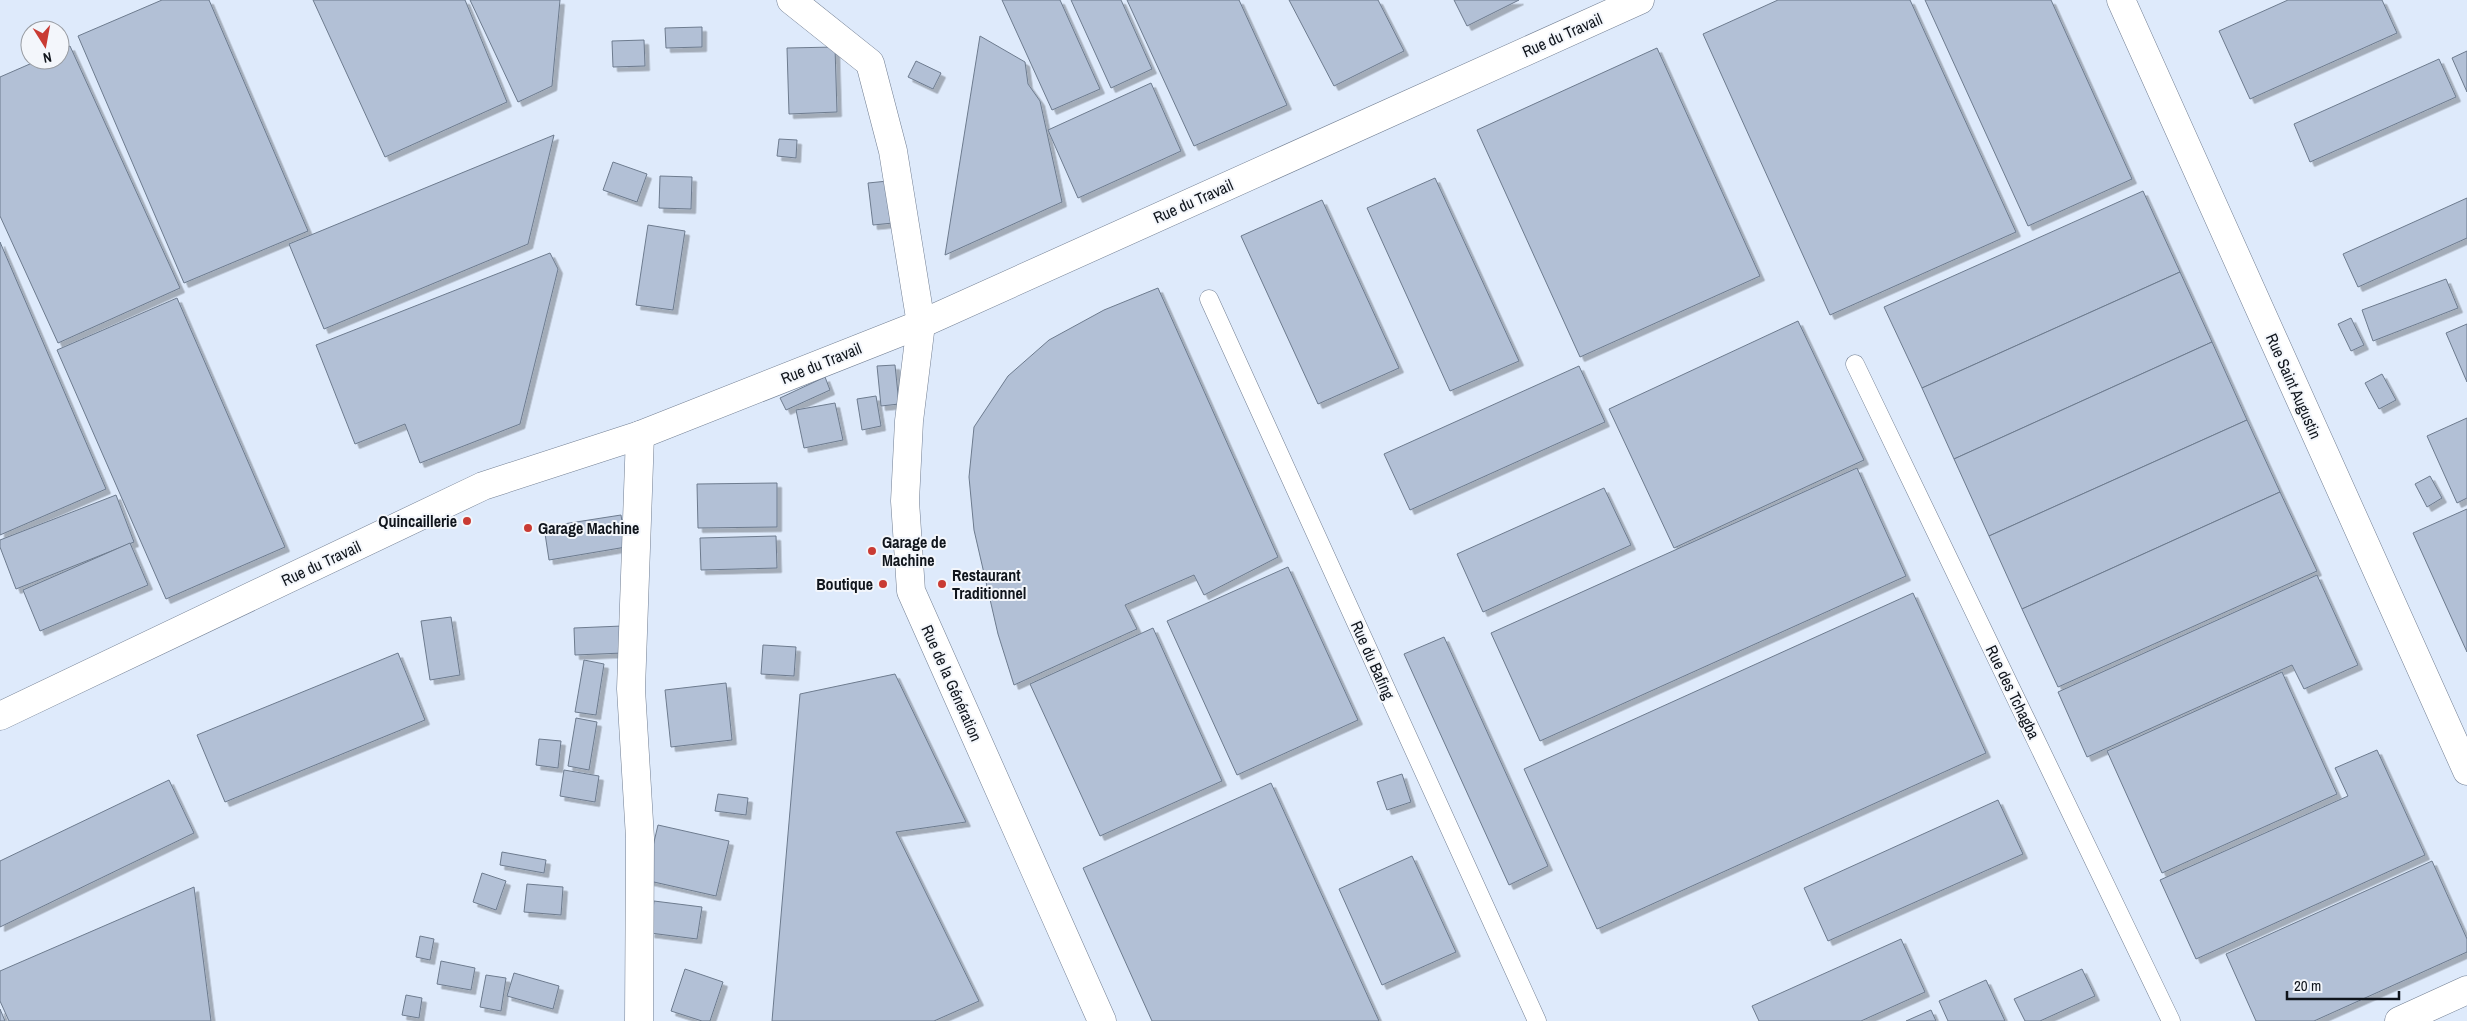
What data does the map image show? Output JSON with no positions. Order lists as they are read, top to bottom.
{
  "streets": {
    "street": ["Rue du Travail", "Rue Saint Augustin", "Rue de la Génération"],
    "lane": ["Rue du Bafing", "Rue des Tchagba"]
  },
  "crossings": [
    ["Rue du Travail", "Rue de la Génération"]
  ],
  "places": [
    "Quincaillerie",
    "Garage Machine",
    "Garage de Machine",
    "Boutique",
    "Restaurant Traditionnel"
  ],
  "scale_bar": "20 m",
  "north": "bottom"
}
